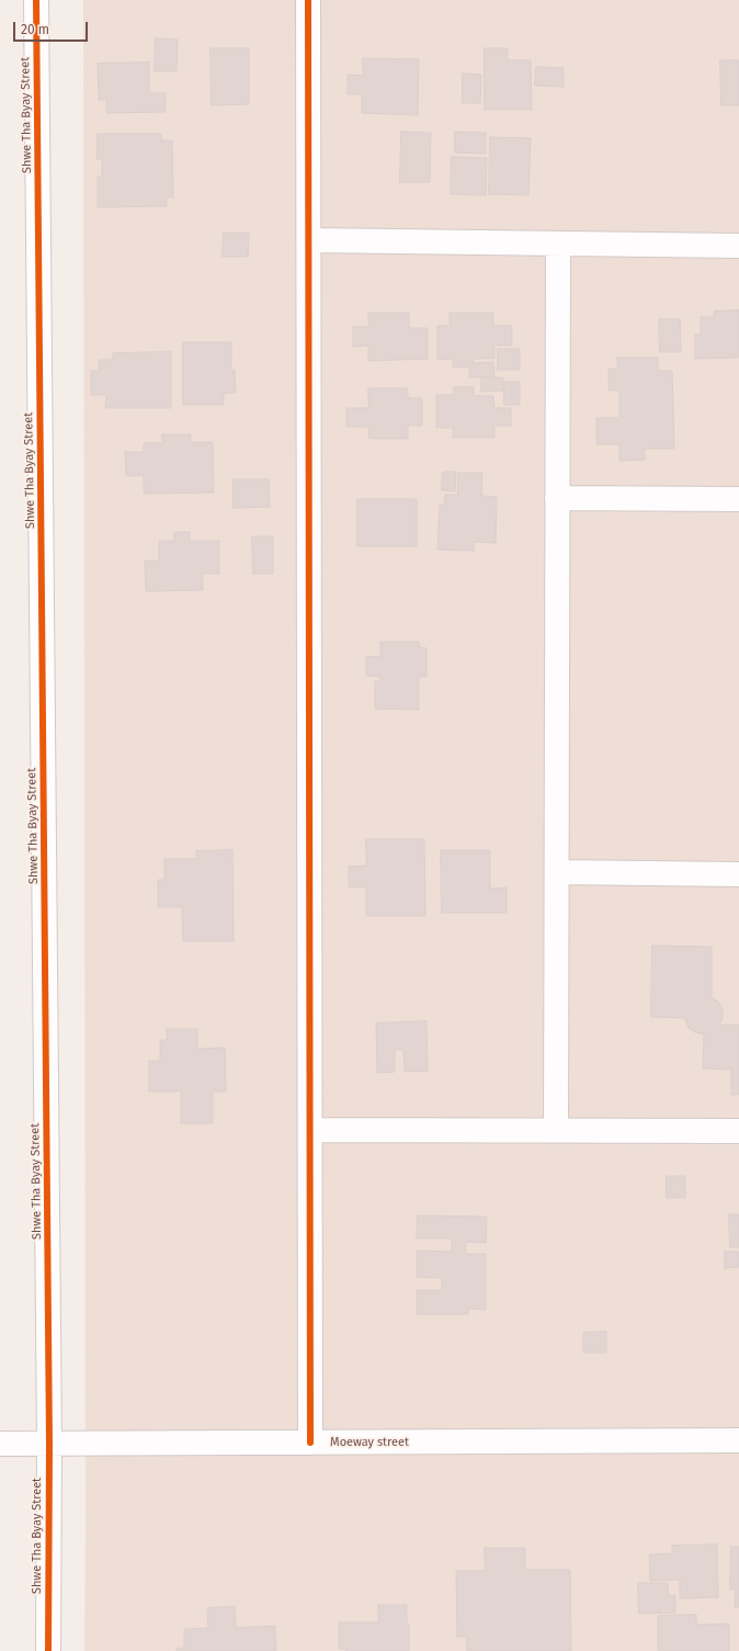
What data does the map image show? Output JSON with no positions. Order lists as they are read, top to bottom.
{
  "streets": {
    "street": ["Shwe Tha Byay Street", "Moeway street"]
  },
  "crossings": [
    ["Shwe Tha Byay Street", "Moeway street"]
  ],
  "scale_bar": "20 m"
}
